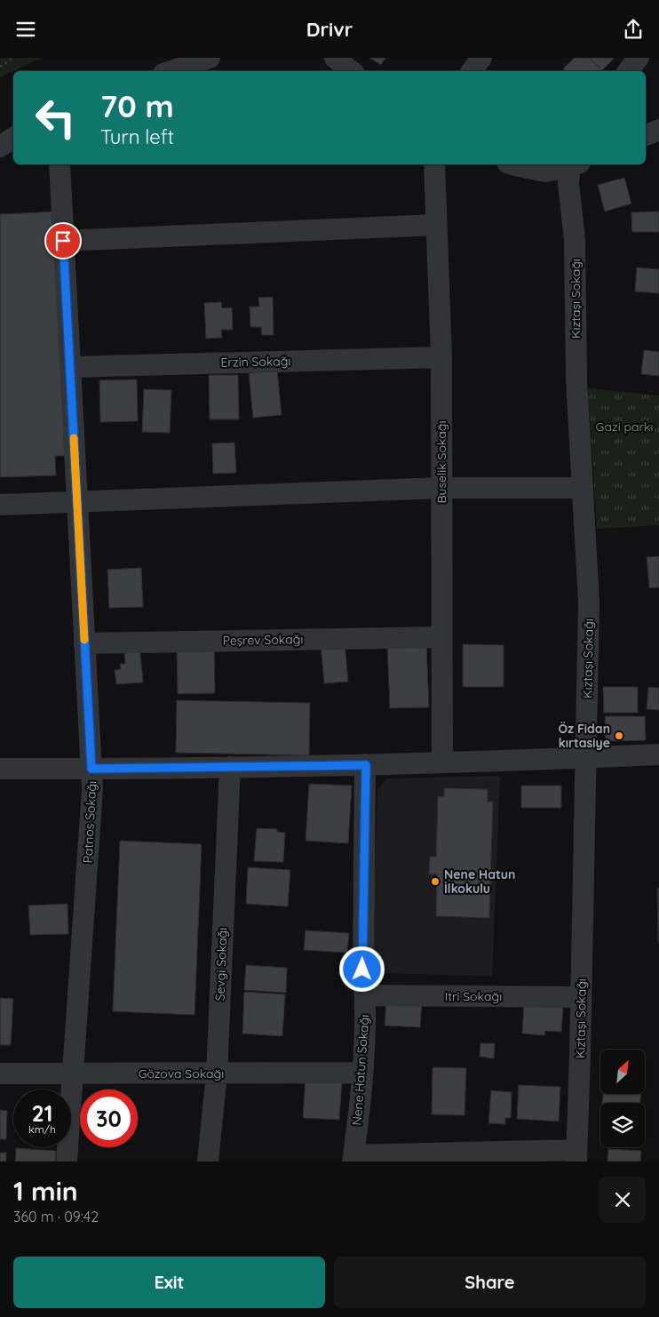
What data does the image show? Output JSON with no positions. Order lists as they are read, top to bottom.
{
  "streets": {
    "street": [
      "Kıztaşı Sokağı",
      "Erzin Sokağı",
      "Buselik Sokağı",
      "Peşrev Sokağı",
      "Patnos Sokağı",
      "Sevgi Sokağı",
      "Itri Sokağı",
      "Nene Hatun Sokağı",
      "Gözova Sokağı"
    ]
  },
  "crossings": [
    ["Kıztaşı Sokağı", "Itri Sokağı"],
    ["Erzin Sokağı", "Buselik Sokağı"],
    ["Erzin Sokağı", "Patnos Sokağı"],
    ["Buselik Sokağı", "Peşrev Sokağı"],
    ["Peşrev Sokağı", "Patnos Sokağı"],
    ["Patnos Sokağı", "Gözova Sokağı"],
    ["Sevgi Sokağı", "Gözova Sokağı"],
    ["Itri Sokağı", "Nene Hatun Sokağı"],
    ["Nene Hatun Sokağı", "Gözova Sokağı"]
  ],
  "parks": ["Gazi parkı"],
  "places": ["Öz Fidan kırtasiye", "Nene Hatun İlkokulu"],
  "north": "top right",
  "page": {
    "header": "Drivr",
    "turn": ["70 m", "Turn left"],
    "speed": "21 km/h",
    "limit": "30",
    "heading": ["1 min", "360 m · 09:42"],
    "buttons": ["Exit", "Share"]
  }
}
